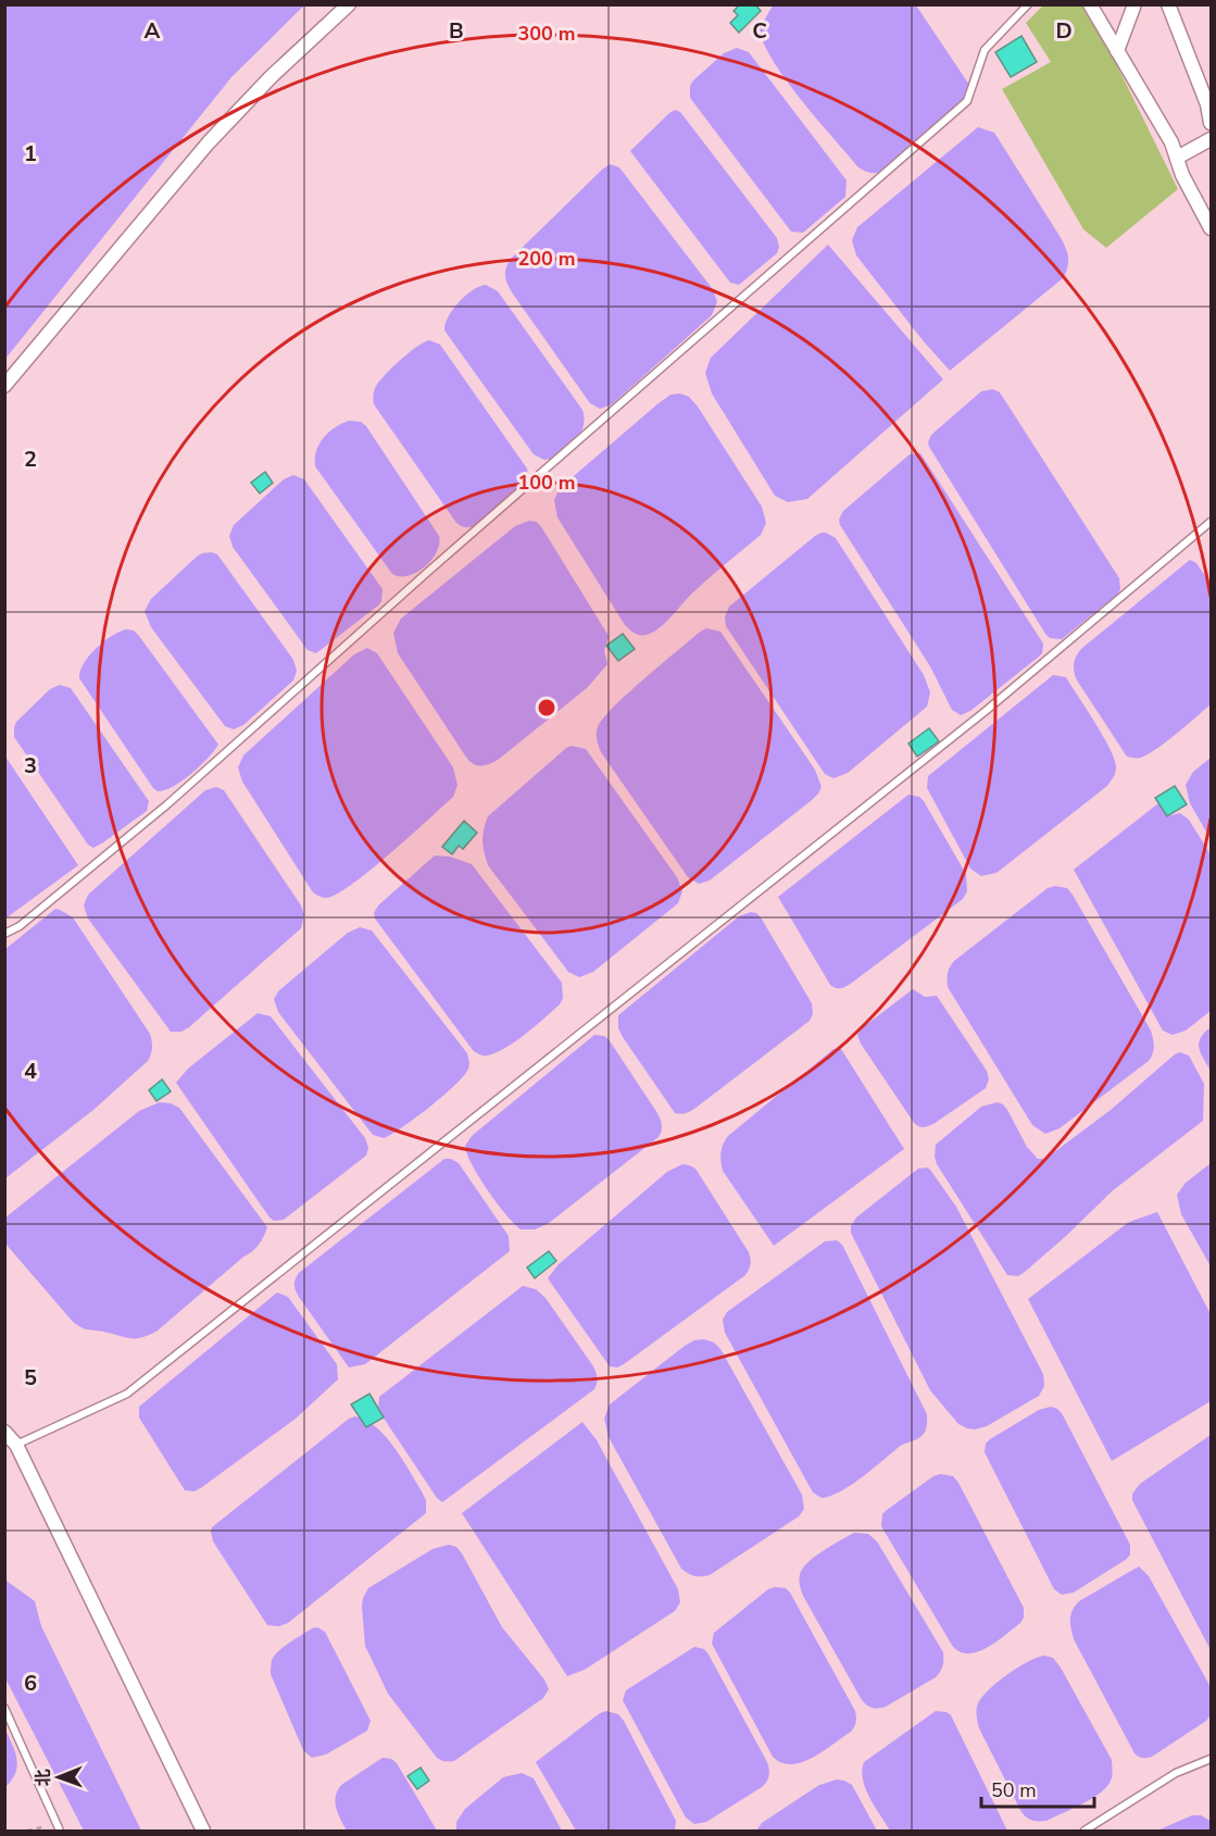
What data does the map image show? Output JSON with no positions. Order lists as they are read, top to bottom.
{
  "scale_bar": "50 m",
  "north": "left",
  "grid": {
    "columns": [
      "A",
      "B",
      "C",
      "D"
    ],
    "rows": [
      "1",
      "2",
      "3",
      "4",
      "5",
      "6"
    ]
  },
  "rings": ["300 m", "200 m", "100 m"]
}
